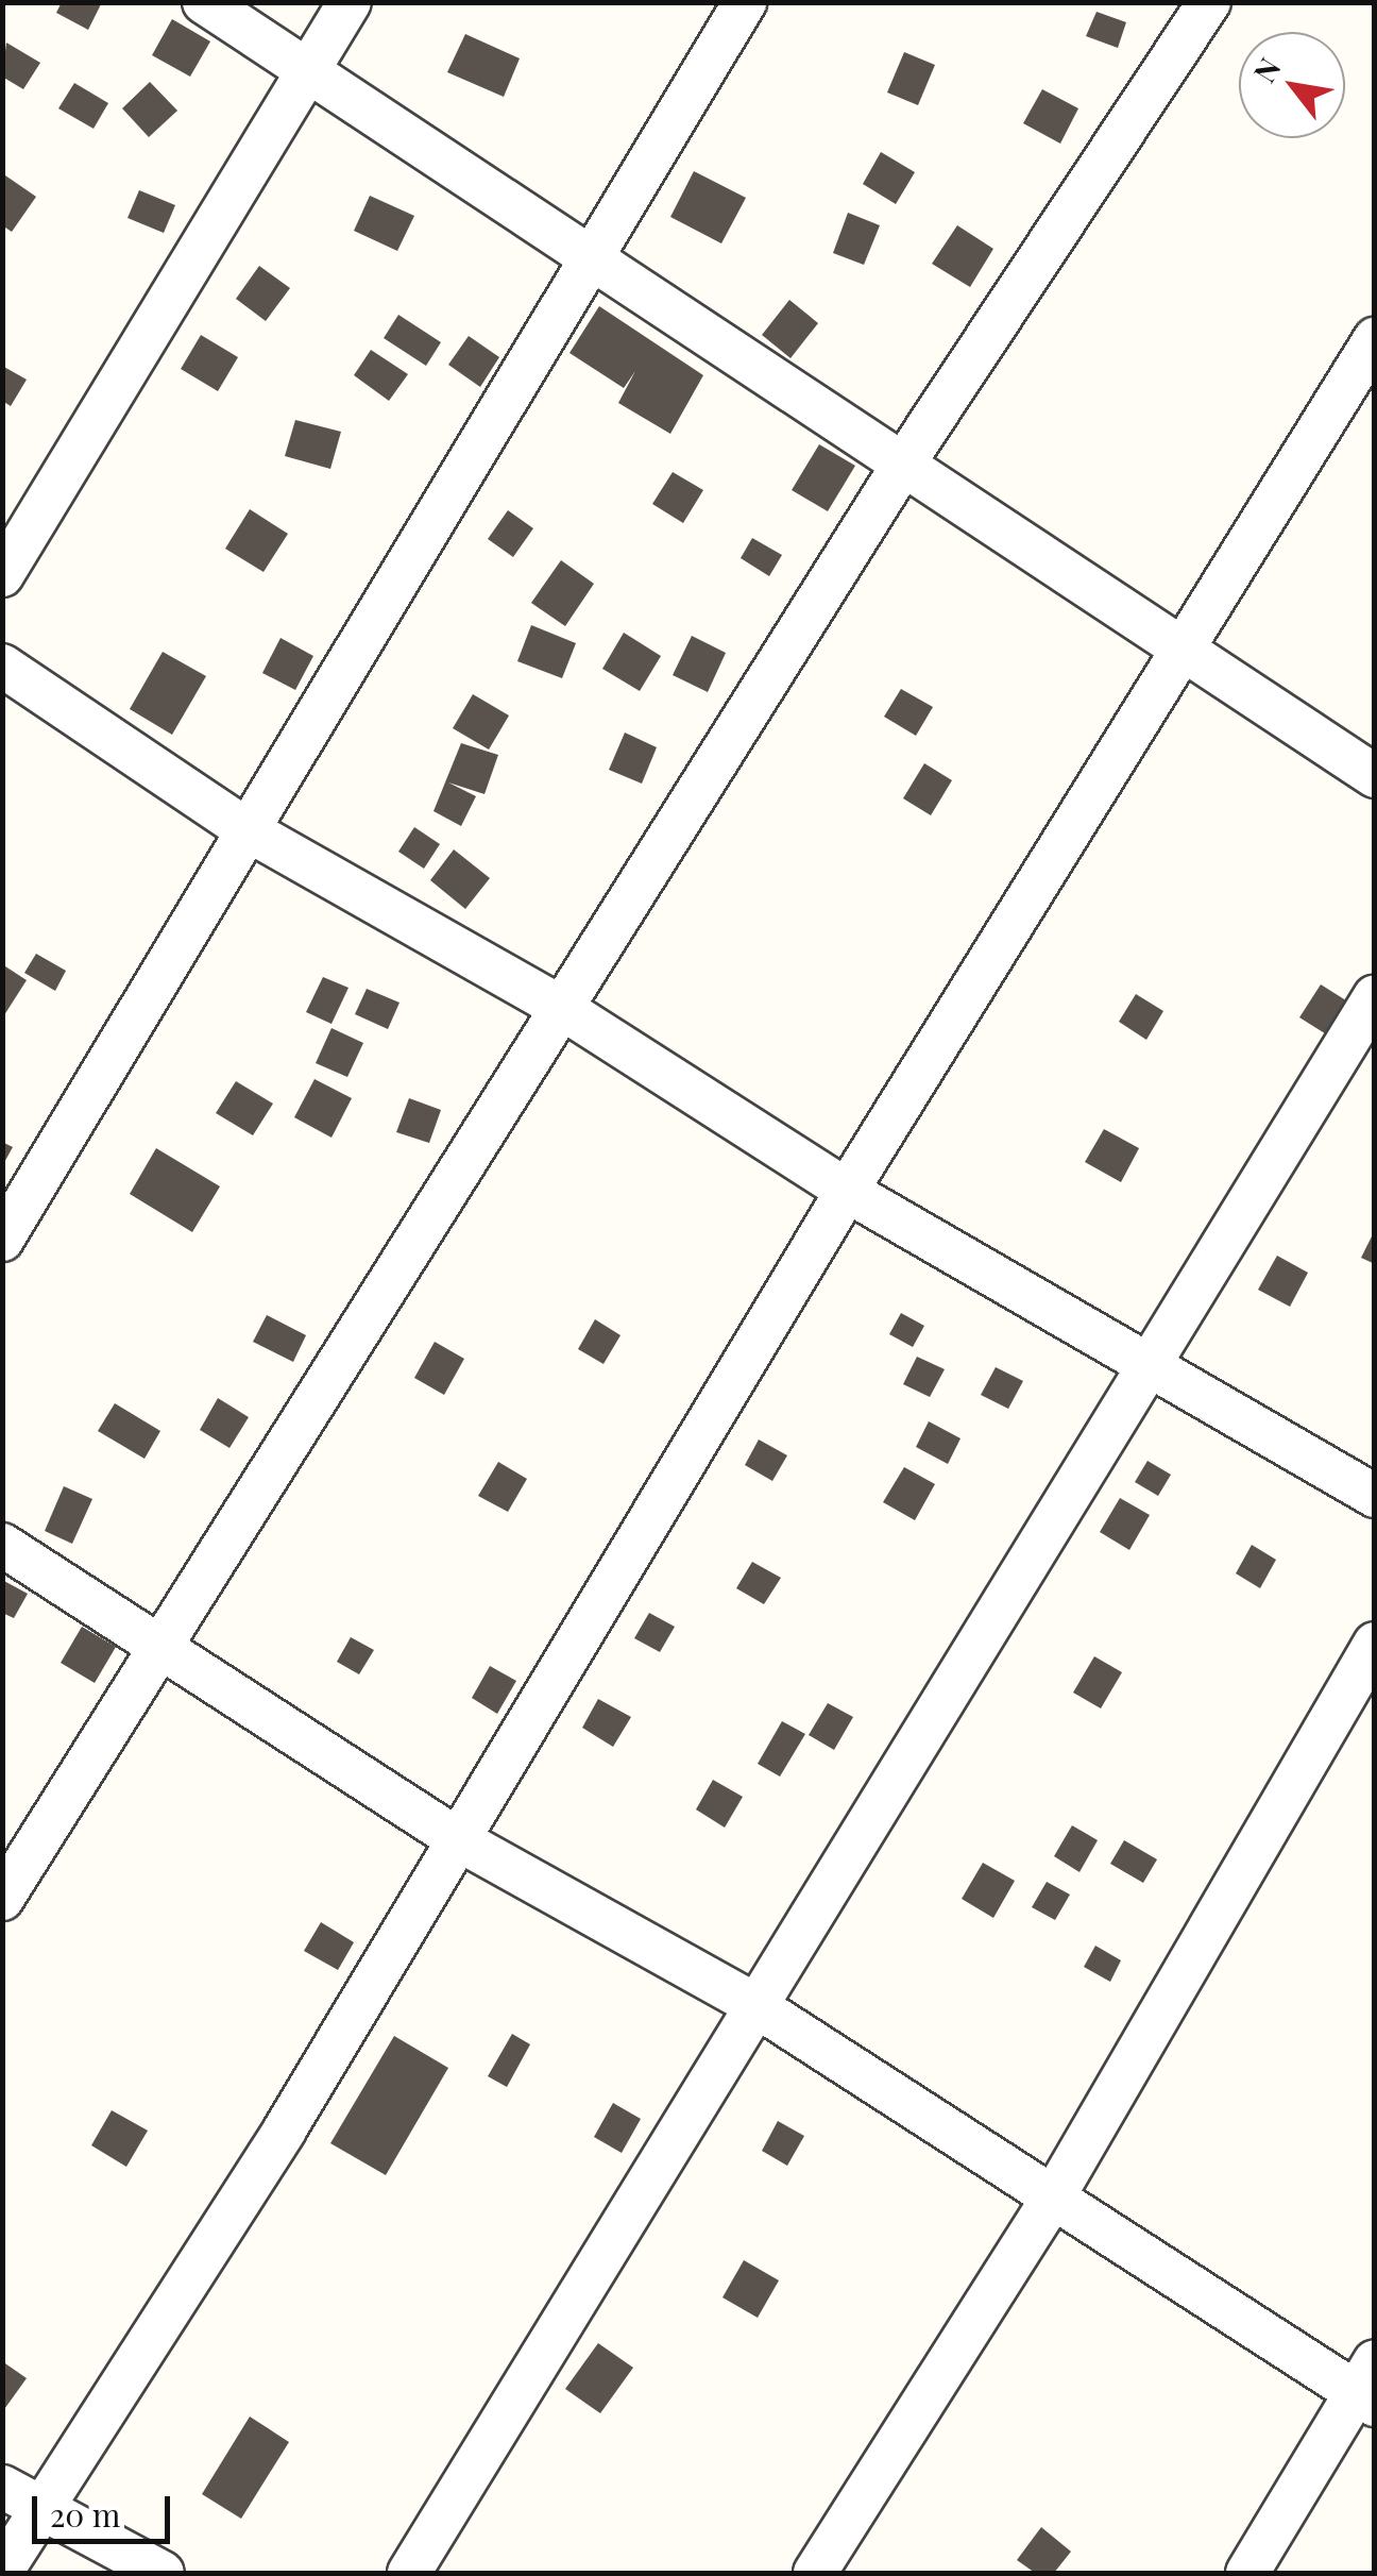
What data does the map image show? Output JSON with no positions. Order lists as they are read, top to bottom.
{
  "scale_bar": "20 m",
  "north": "top left"
}
